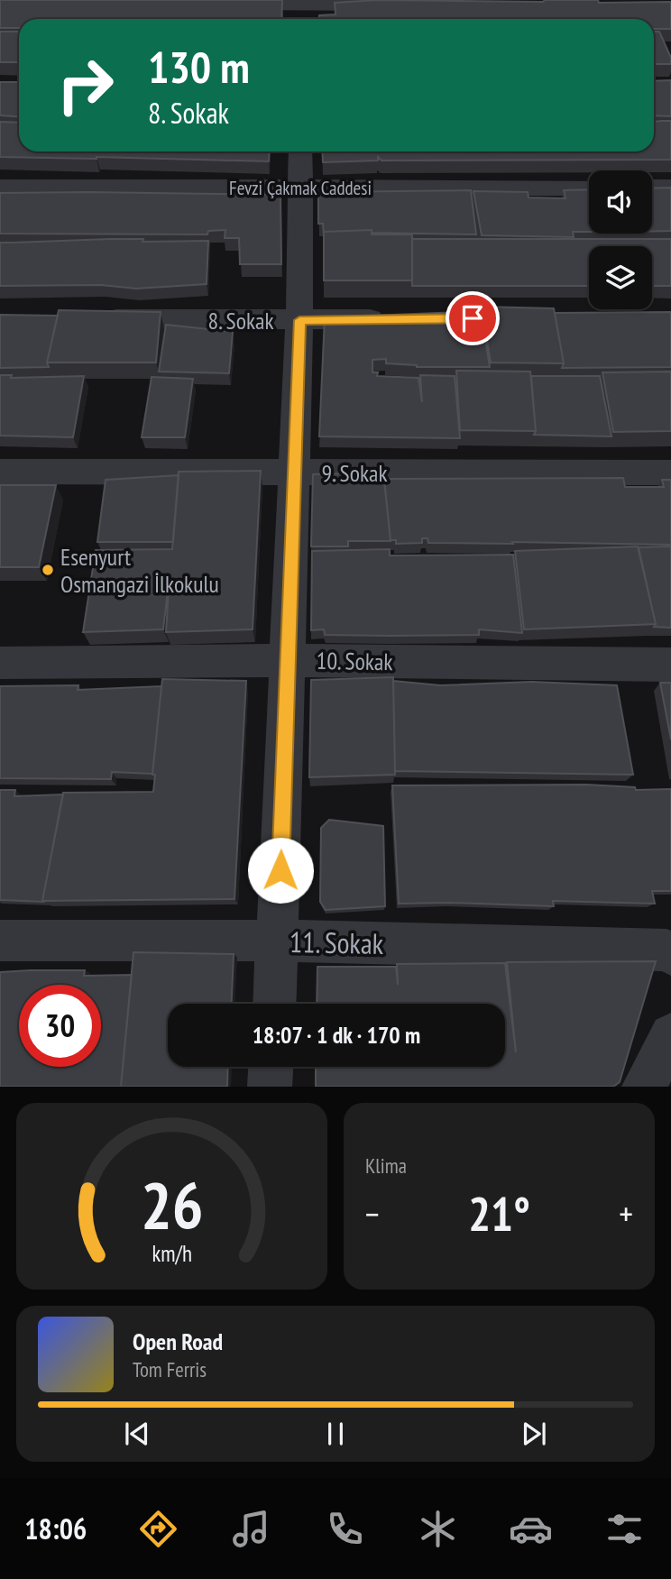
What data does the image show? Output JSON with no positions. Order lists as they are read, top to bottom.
{
  "streets": {
    "street": [
      "Fevzi Çakmak Caddesi",
      "8. Sokak",
      "9. Sokak",
      "10. Sokak",
      "11. Sokak"
    ]
  },
  "places": ["Esenyurt Osmangazi İlkokulu"],
  "page": {
    "turn": ["130 m", "8. Sokak"],
    "limit": "30",
    "trip": "18:07 · 1 dk · 170 m",
    "tile": "Klima",
    "heat": ["−", "21°", "+"],
    "song": ["Open Road", "Tom Ferris"],
    "tabs": "18:06",
    "gauge": ["26", "km/h"]
  }
}
